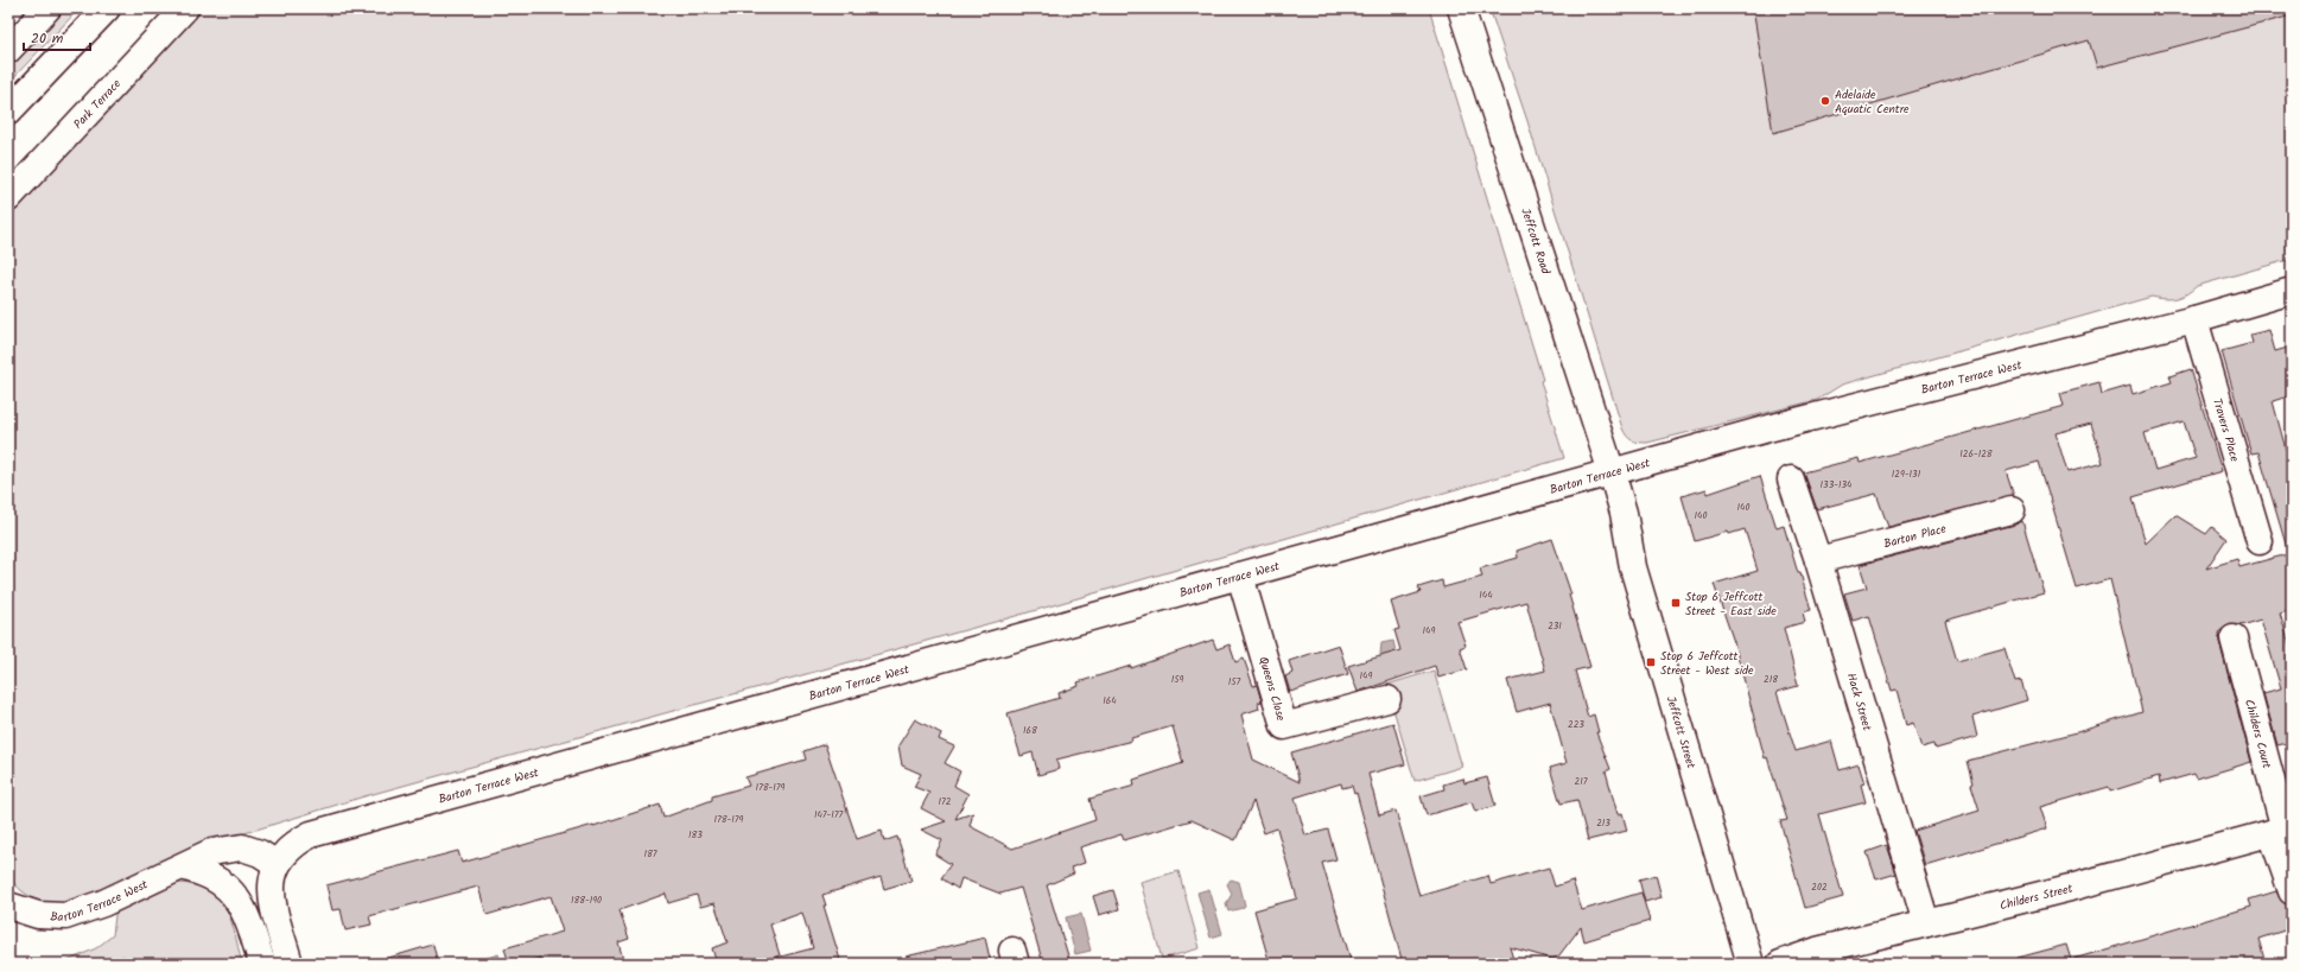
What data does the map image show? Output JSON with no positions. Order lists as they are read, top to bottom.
{
  "streets": {
    "main road": [
      "Park Terrace",
      "Jeffcott Road",
      "Barton Terrace West",
      "Travers Place",
      "Barton Place",
      "Queens Close",
      "Hack Street",
      "Jeffcott Street",
      "Childers Court",
      "Childers Street"
    ]
  },
  "crossings": [
    ["Jeffcott Road", "Barton Terrace West"],
    ["Jeffcott Road", "Jeffcott Street"],
    ["Barton Terrace West", "Travers Place"],
    ["Barton Terrace West", "Queens Close"],
    ["Barton Terrace West", "Jeffcott Street"],
    ["Barton Place", "Hack Street"],
    ["Hack Street", "Childers Street"],
    ["Childers Court", "Childers Street"]
  ],
  "places": {
    "other": ["Adelaide Aquatic Centre"],
    "transit": ["Stop 6 Jeffcott Street - East side", "Stop 6 Jeffcott Street - West side"]
  },
  "house_numbers": [
    "126-128",
    "129-131",
    "133-134",
    "140",
    "140",
    "144",
    "231",
    "149",
    "149",
    "159",
    "218",
    "157",
    "164",
    "223",
    "168",
    "217",
    "178-179",
    "172",
    "147-177",
    "178-179",
    "213",
    "183",
    "187",
    "202",
    "188-190"
  ],
  "scale_bar": "20 m"
}
